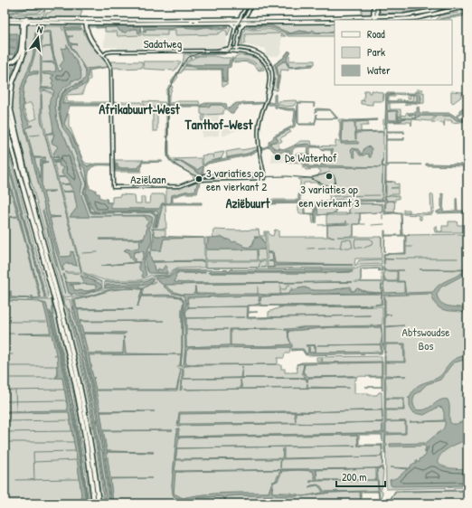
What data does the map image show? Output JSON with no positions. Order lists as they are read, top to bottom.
{
  "streets": {
    "street": ["Sadatweg", "Aziëlaan"]
  },
  "crossings": [
    ["Sadatweg", "Aziëlaan"]
  ],
  "districts": ["Afrikabuurt-West", "Tanthof-West", "Aziëbuurt"],
  "parks": ["Abtswoudse Bos"],
  "places": ["De Waterhof", "3 variaties op een vierkant 3", "3 variaties op een vierkant 2"],
  "legend": ["Road", "Park", "Water"],
  "scale_bar": "200 m",
  "north": "top"
}
